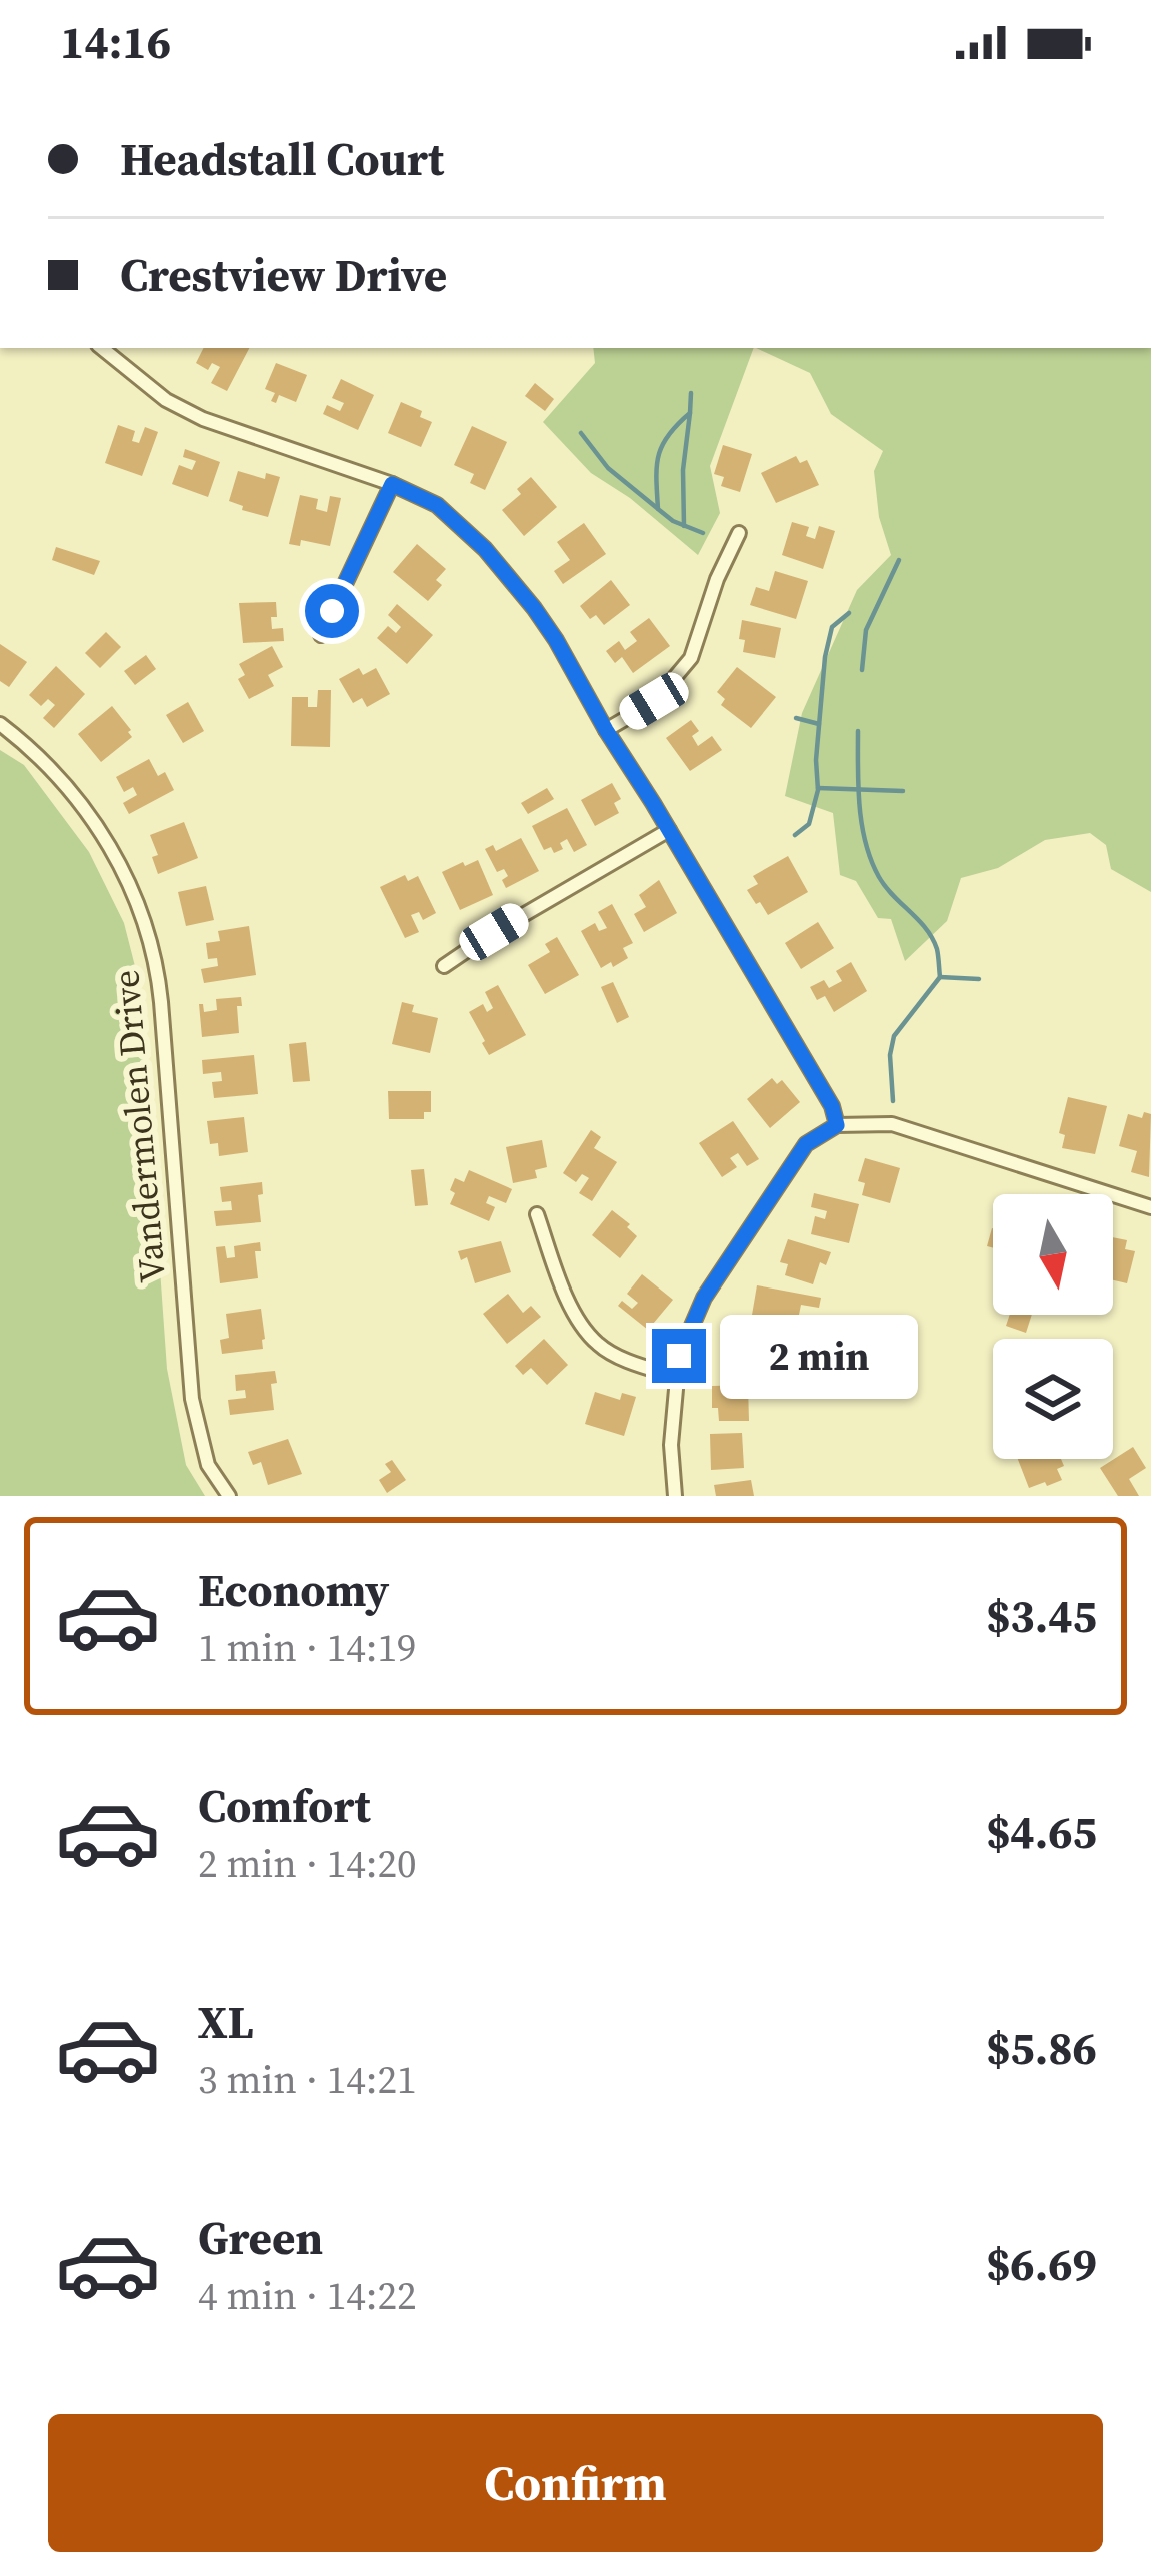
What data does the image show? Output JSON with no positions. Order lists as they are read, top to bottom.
{
  "streets": {
    "street": ["Vandermolen Drive"]
  },
  "north": "bottom",
  "page": {
    "status": "14:16",
    "banner": ["Headstall Court", "Crestview Drive"],
    "bubble": "2 min",
    "list": [
      {
        "name": "Economy",
        "note": "1 min · 14:19",
        "value": "$3.45"
      },
      {
        "name": "Comfort",
        "note": "2 min · 14:20",
        "value": "$4.65"
      },
      {
        "name": "XL",
        "note": "3 min · 14:21",
        "value": "$5.86"
      },
      {
        "name": "Green",
        "note": "4 min · 14:22",
        "value": "$6.69"
      }
    ],
    "buttons": "Confirm"
  }
}
